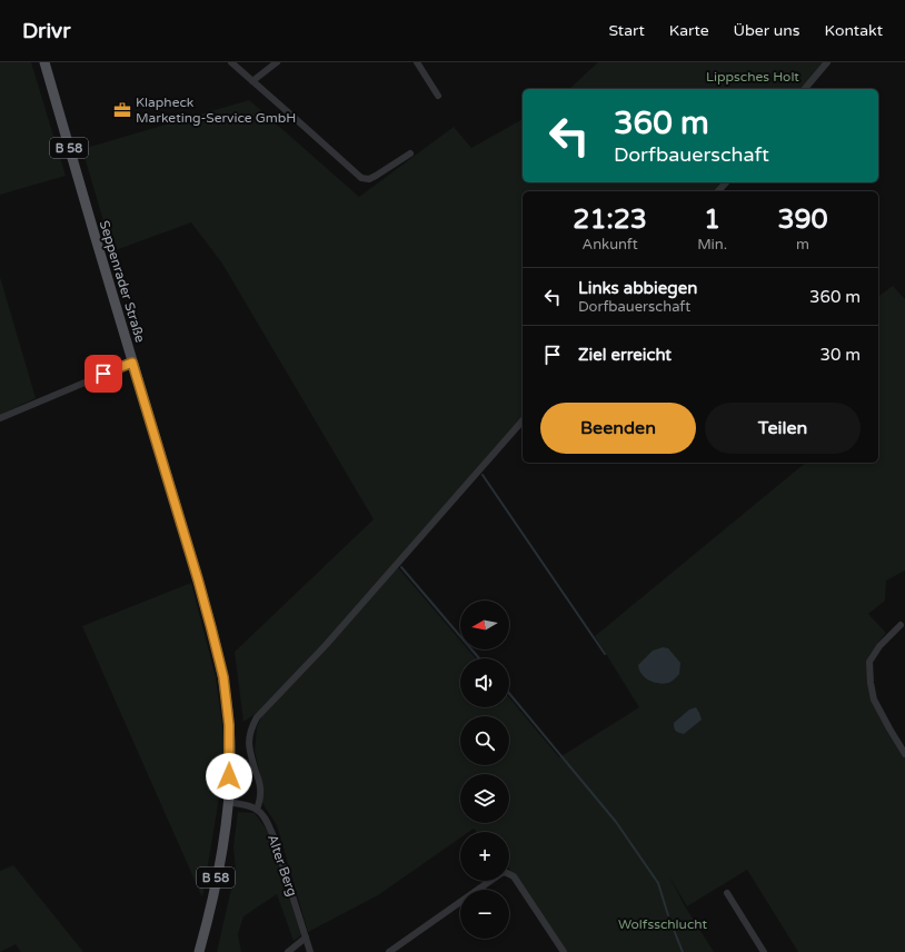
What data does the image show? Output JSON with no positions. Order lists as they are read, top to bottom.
{
  "streets": {
    "main road": ["B 58", "Seppenrader Straße"],
    "street": ["Alter Berg"]
  },
  "parks": ["Lippsches Holt", "Wolfsschlucht"],
  "places": {
    "office": ["Klapheck Marketing-Service GmbH"]
  },
  "north": "left",
  "page": {
    "header": "Drivr",
    "nav": [
      "Start",
      "Karte",
      "Über uns",
      "Kontakt"
    ],
    "turn": ["360 m", "Dorfbauerschaft"],
    "eta": [
      "21:23",
      "Ankunft",
      "1",
      "Min.",
      "390",
      "m"
    ],
    "list": [
      {
        "name": "Links abbiegen",
        "note": "Dorfbauerschaft",
        "value": "360 m"
      },
      {
        "name": "Ziel erreicht",
        "value": "30 m"
      }
    ],
    "buttons": ["Beenden", "Teilen"],
    "map_buttons": ["+", "−"]
  }
}
